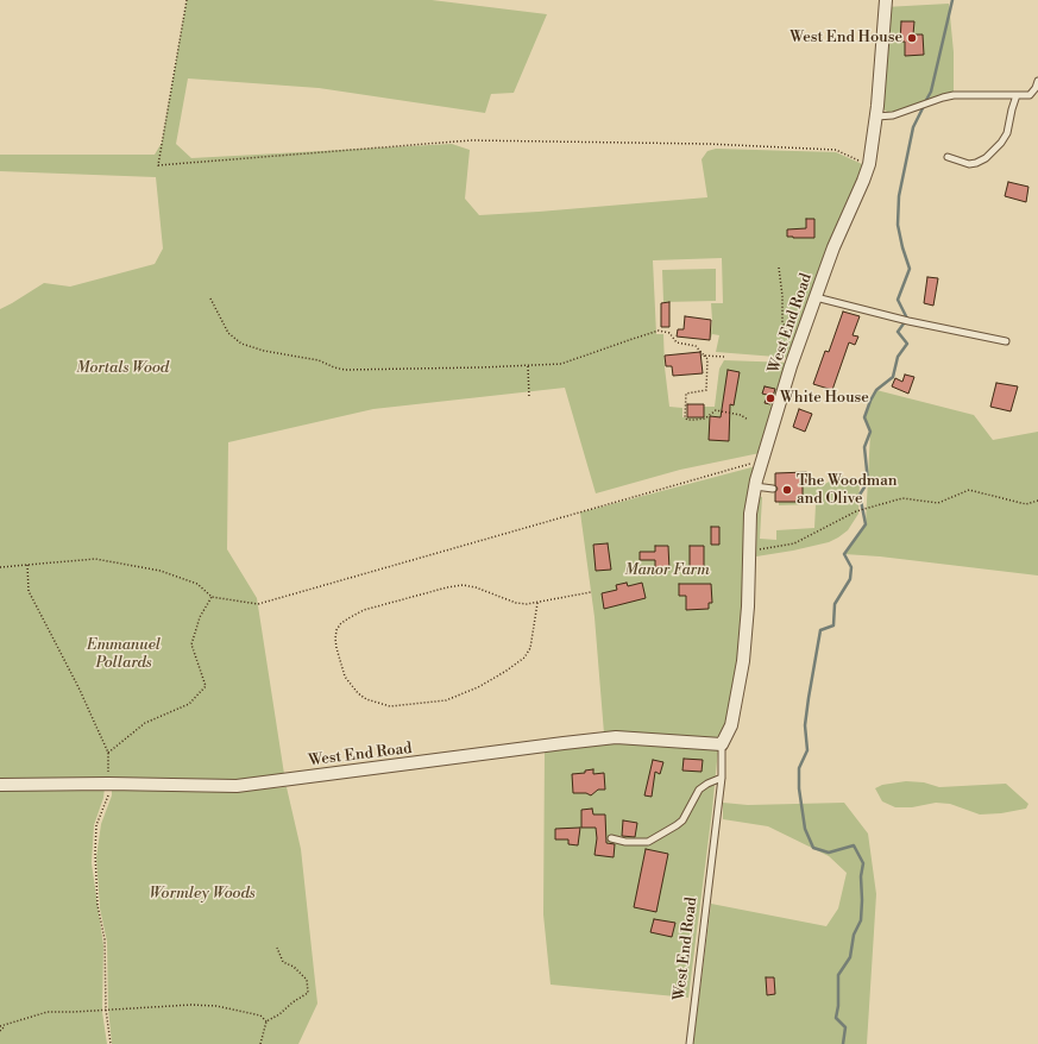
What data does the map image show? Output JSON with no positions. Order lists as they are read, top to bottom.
{
  "streets": {
    "street": ["West End Road"]
  },
  "parks": [
    "Mortals Wood",
    "Manor Farm",
    "Emmanuel Pollards",
    "Wormley Woods"
  ],
  "places": ["West End House", "White House", "The Woodman and Olive"]
}
